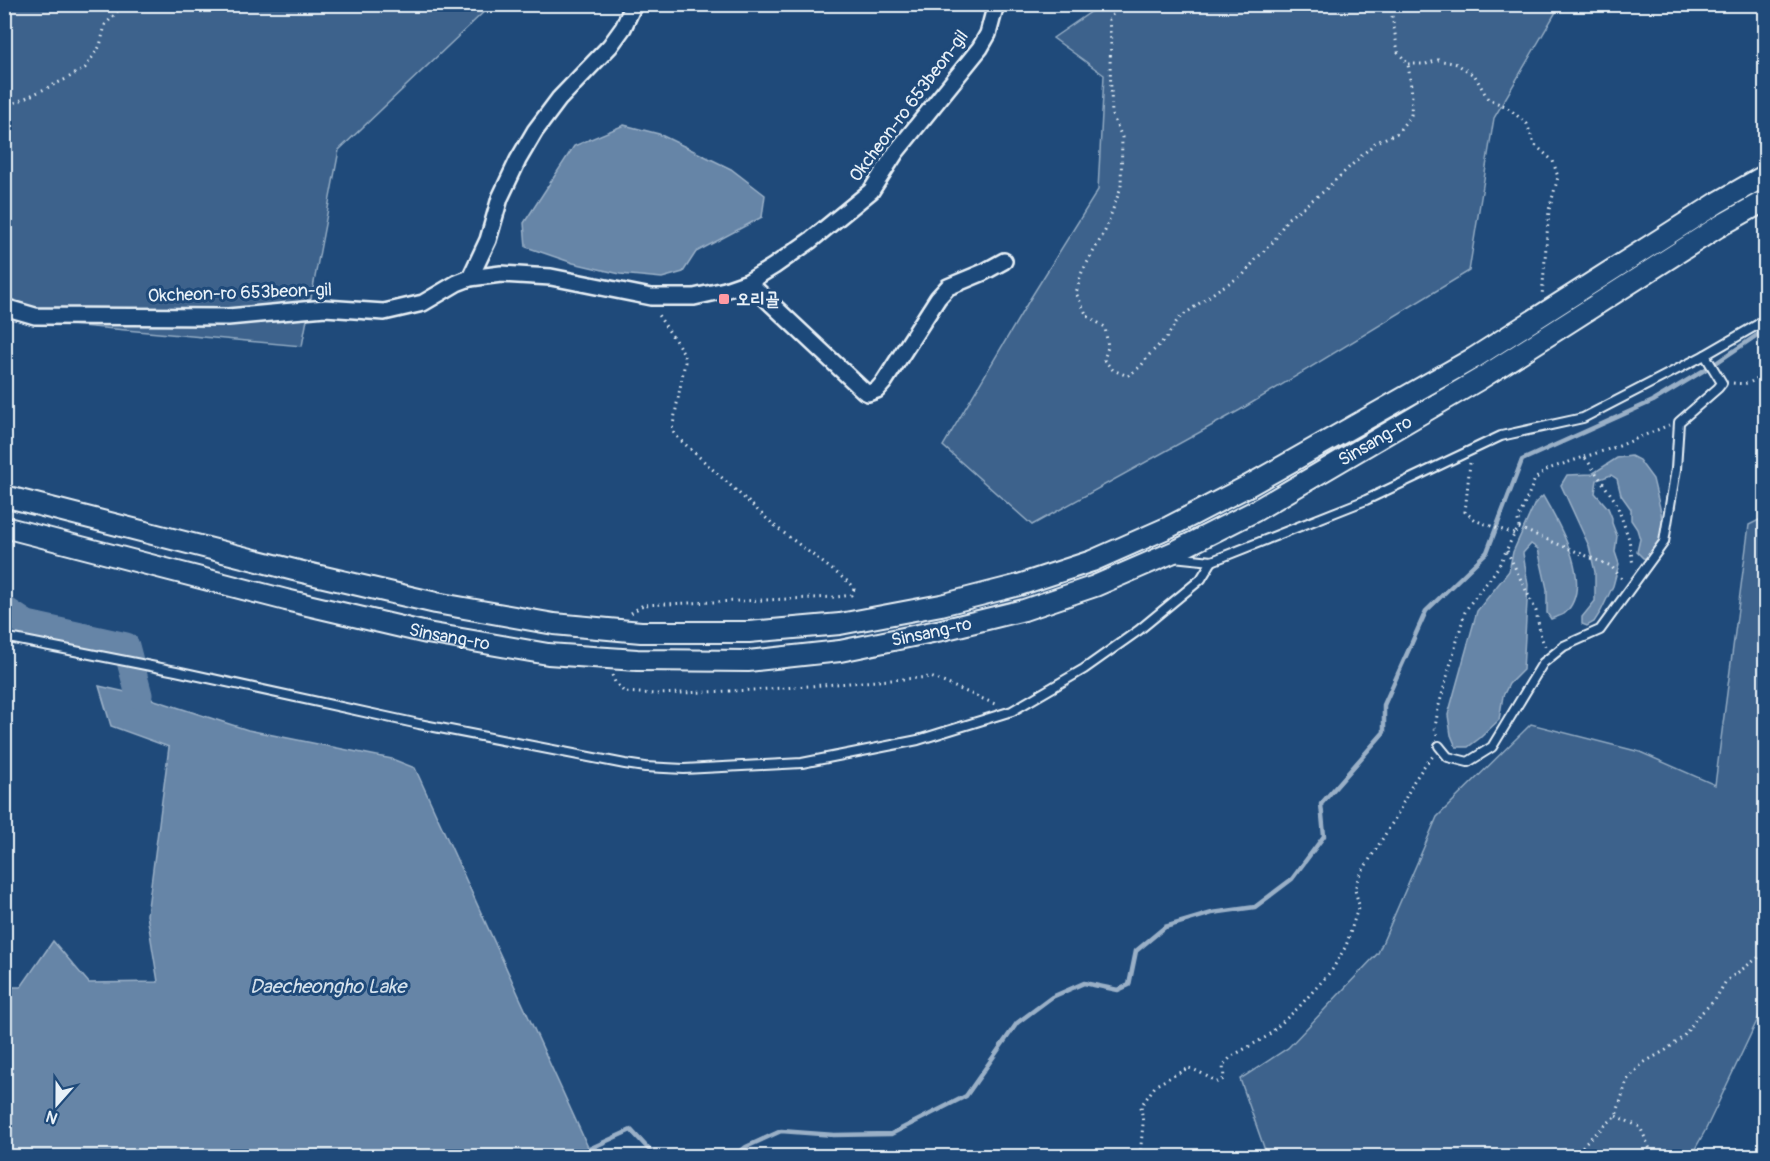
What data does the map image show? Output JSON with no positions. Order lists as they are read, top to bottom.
{
  "streets": {
    "street": ["Okcheon-ro 653beon-gil", "Sinsang-ro"]
  },
  "water": ["Daecheongho Lake"],
  "places": {
    "transit": ["오리골"]
  },
  "north": "bottom"
}
